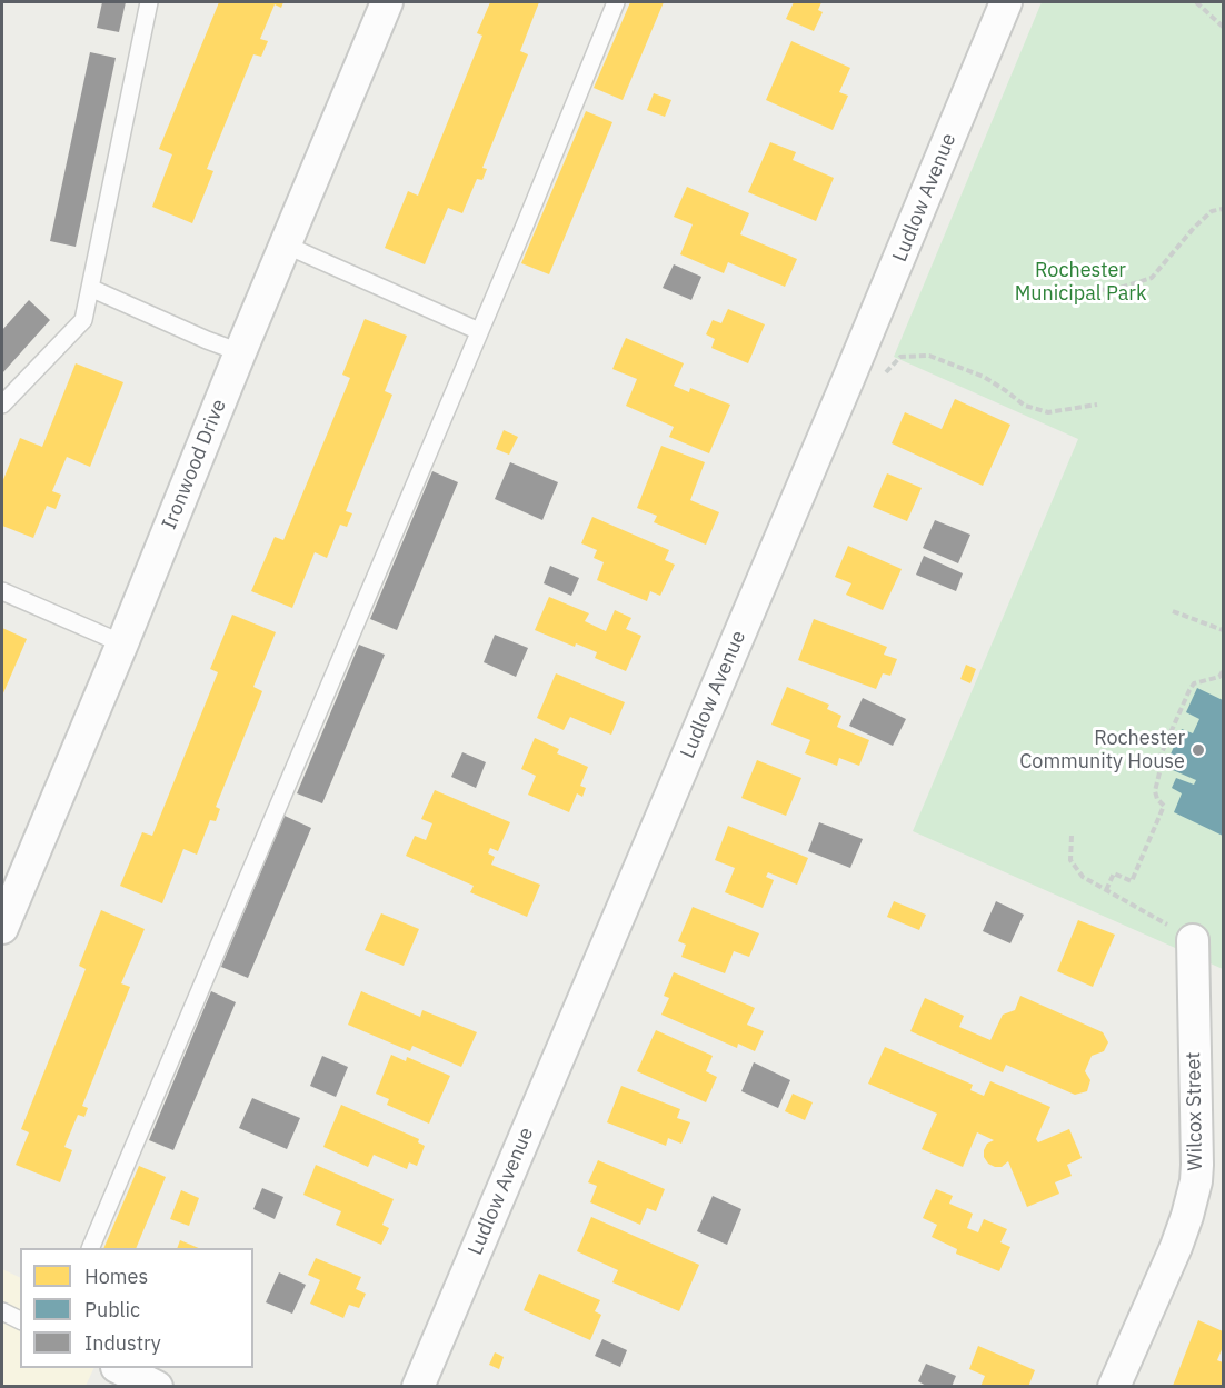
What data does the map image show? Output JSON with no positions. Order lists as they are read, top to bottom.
{
  "streets": {
    "street": ["Ludlow Avenue", "Ironwood Drive", "Wilcox Street"]
  },
  "parks": ["Rochester Municipal Park"],
  "places": ["Rochester Community House"],
  "legend": ["Homes", "Public", "Industry"]
}
